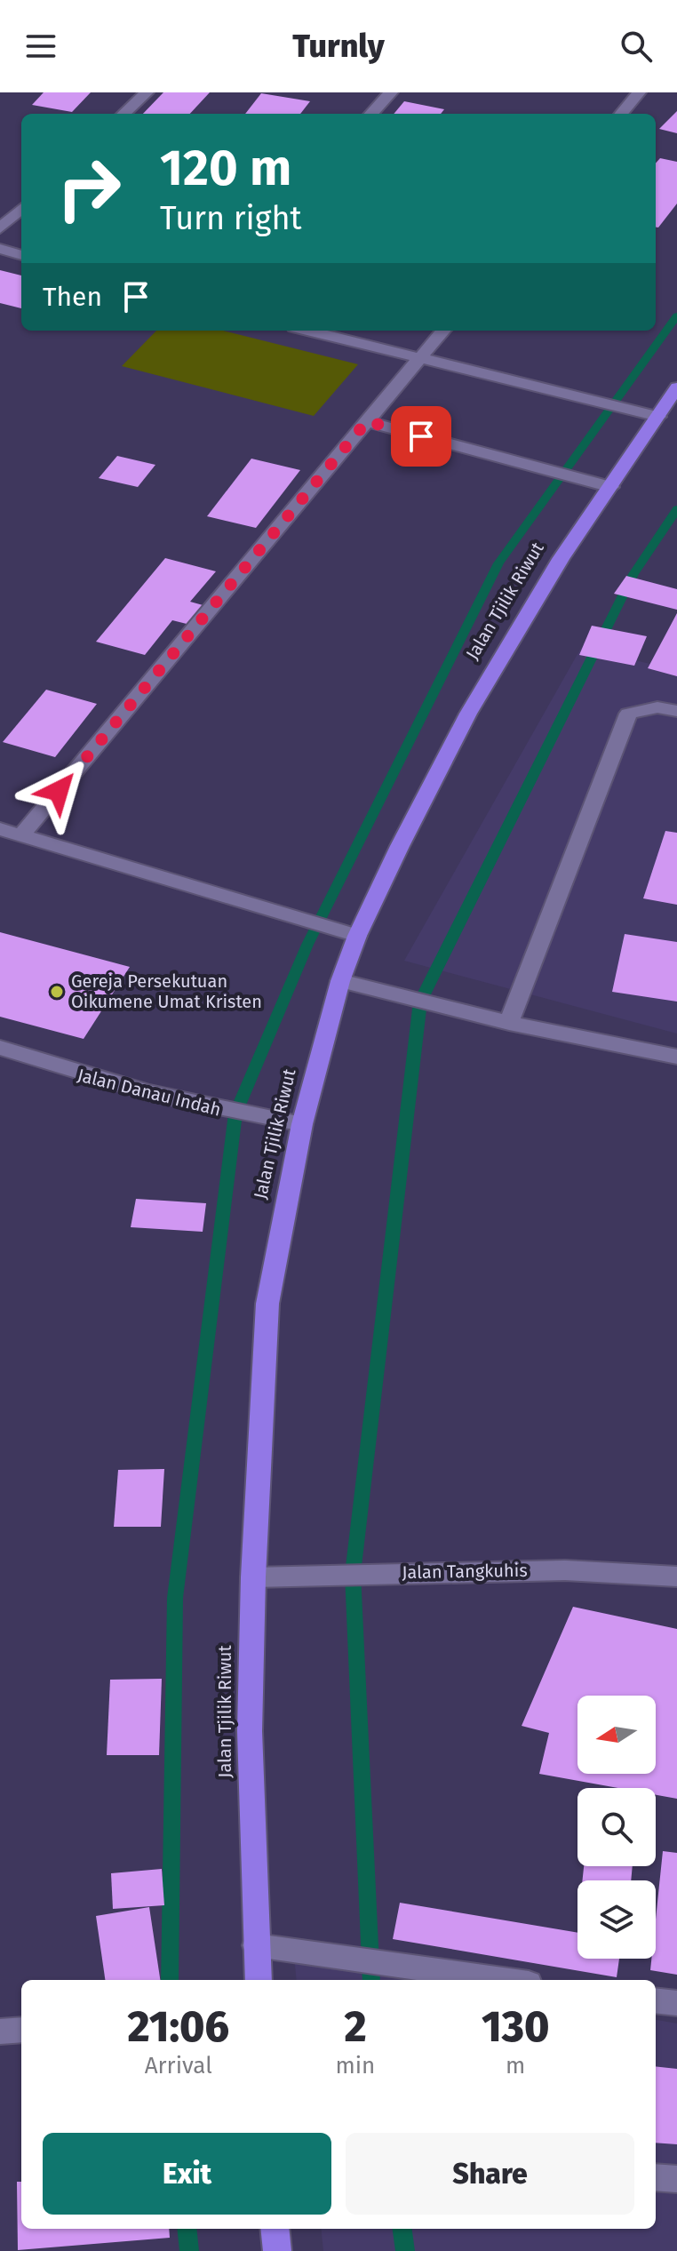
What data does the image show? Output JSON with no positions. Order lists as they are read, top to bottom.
{
  "streets": {
    "highway": ["Jalan Tjilik Riwut"],
    "street": ["Jalan Danau Indah", "Jalan Tangkuhis"]
  },
  "crossings": [
    ["Jalan Tjilik Riwut", "Jalan Danau Indah"],
    ["Jalan Tjilik Riwut", "Jalan Tangkuhis"]
  ],
  "places": ["Gereja Persekutuan Oikumene Umat Kristen"],
  "north": "left",
  "page": {
    "header": "Turnly",
    "turn": ["120 m", "Turn right"],
    "then": "Then",
    "eta": [
      "21:06",
      "Arrival",
      "2",
      "min",
      "130",
      "m"
    ],
    "buttons": ["Exit", "Share"]
  }
}
